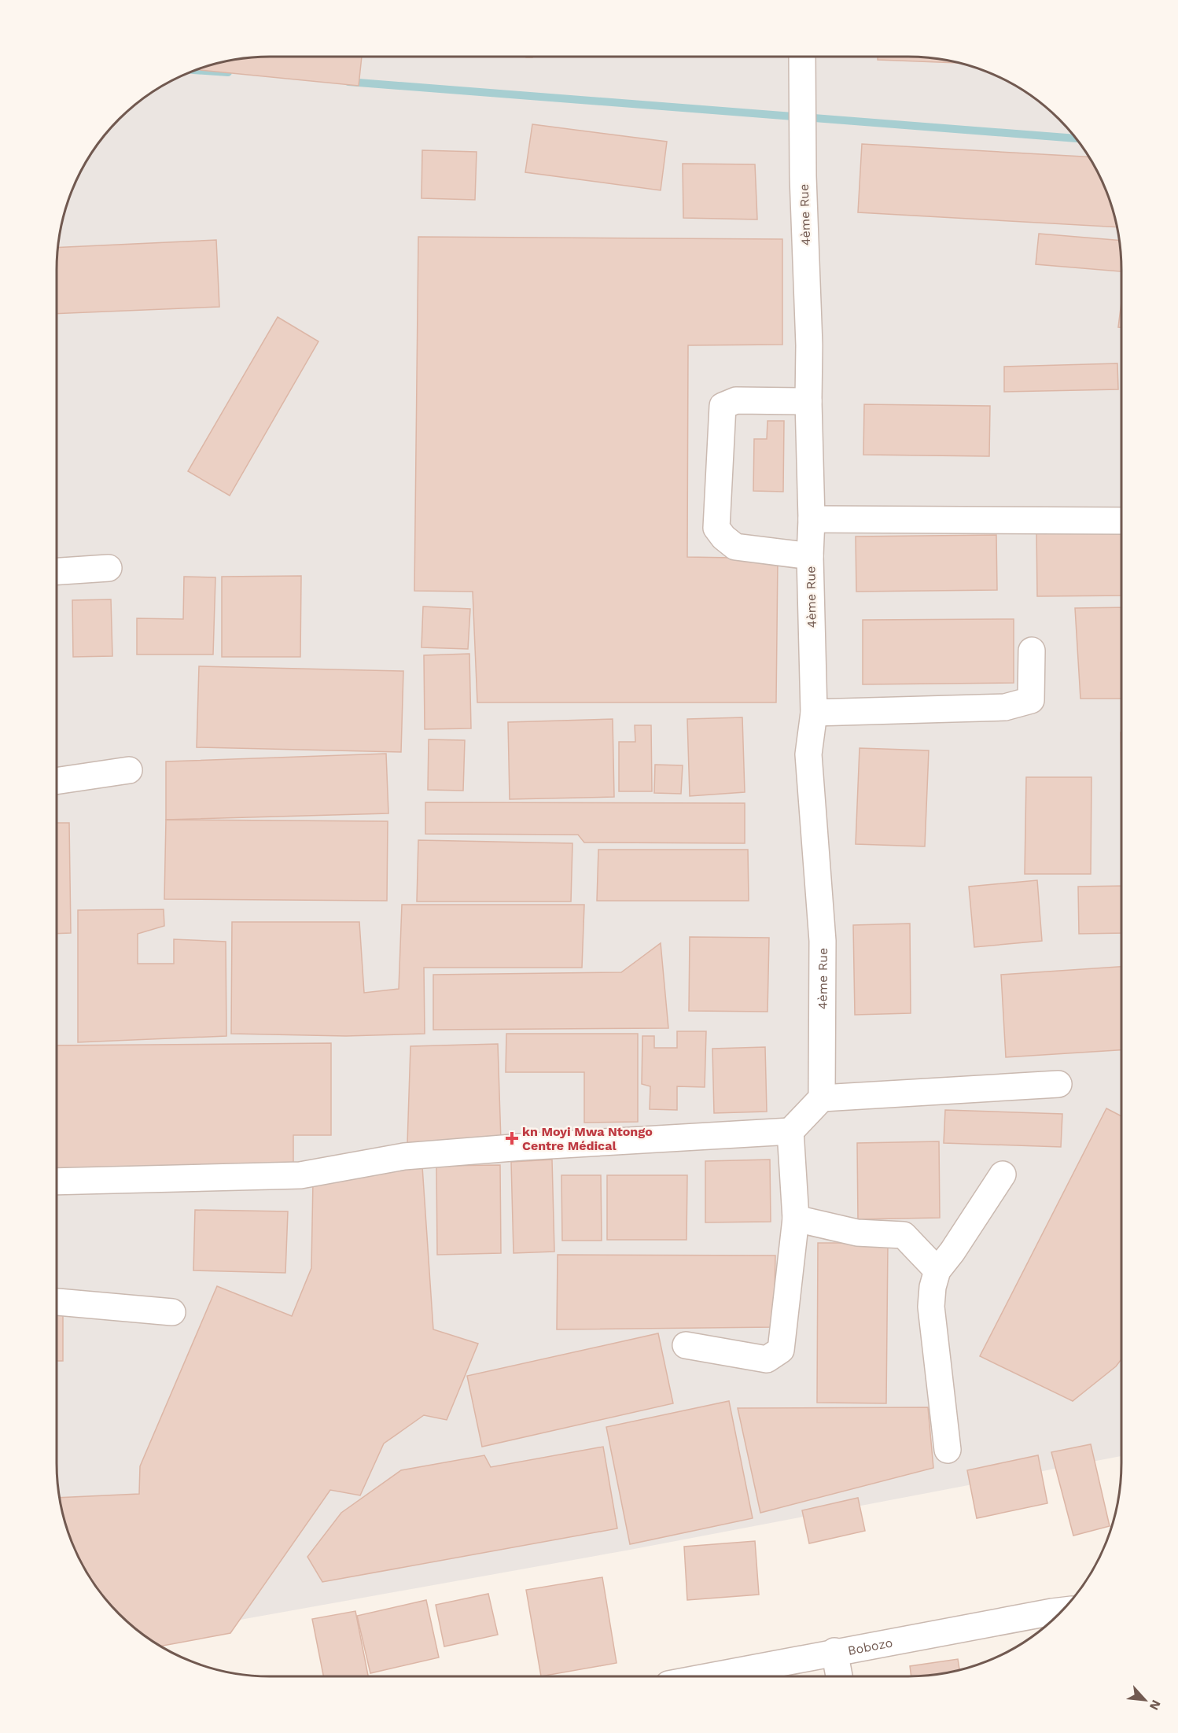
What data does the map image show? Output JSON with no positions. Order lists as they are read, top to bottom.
{
  "streets": {
    "street": ["4ème Rue", "Bobozo"]
  },
  "places": {
    "health": ["kn Moyi Mwa Ntongo Centre Médical"]
  },
  "north": "bottom right"
}
